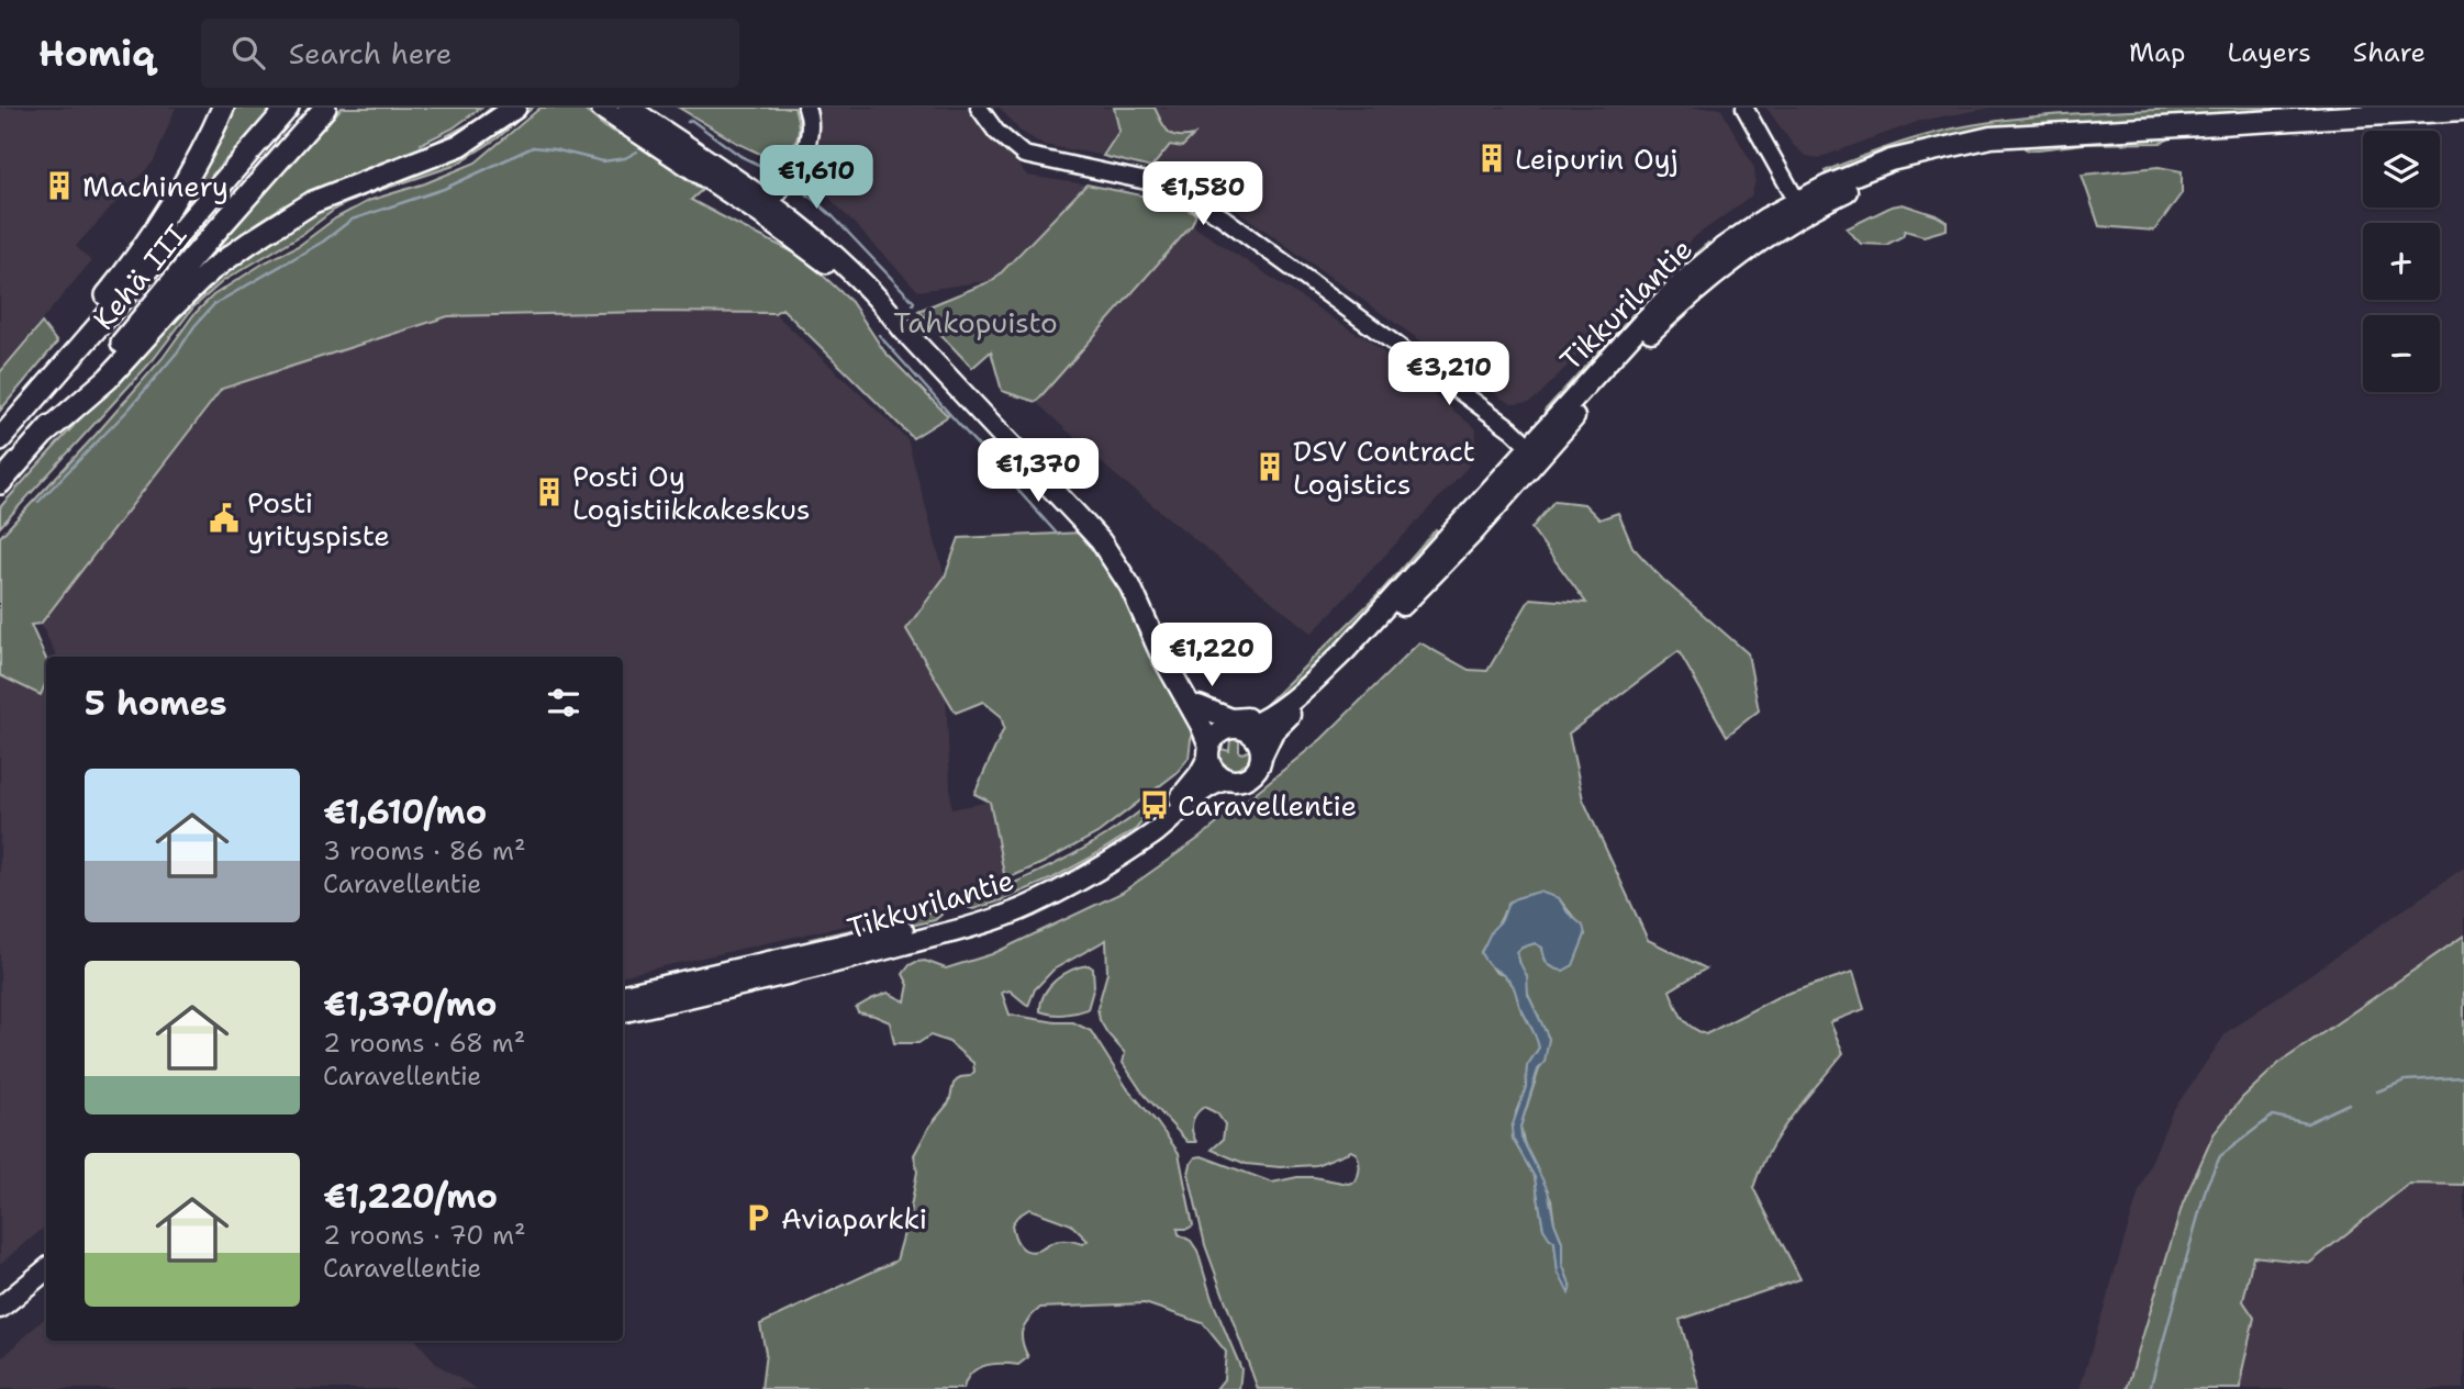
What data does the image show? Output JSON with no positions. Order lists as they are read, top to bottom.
{
  "streets": {
    "highway": ["Kehä III"],
    "main road": ["Tikkurilantie"]
  },
  "parks": ["Tahkopuisto"],
  "places": {
    "building": [
      "Leipurin Oyj",
      "Machinery",
      "DSV Contract Logistics",
      "Posti Oy Logistiikkakeskus"
    ],
    "public building": ["Posti yrityspiste"],
    "bus stop": ["Caravellentie"],
    "parking": ["Aviaparkki"]
  },
  "page": {
    "header": "Homiq",
    "search": "Search here",
    "nav": ["Map", "Layers", "Share"],
    "map_buttons": ["+", "−"],
    "price": [
      "€1,610",
      "€1,580",
      "€3,210",
      "€1,370",
      "€1,220"
    ],
    "heading": "5 homes",
    "list": [
      {
        "name": "€1,610/mo",
        "note": "3 rooms · 86 m² · Caravellentie"
      },
      {
        "name": "€1,370/mo",
        "note": "2 rooms · 68 m² · Caravellentie"
      },
      {
        "name": "€1,220/mo",
        "note": "2 rooms · 70 m² · Caravellentie"
      }
    ]
  }
}
